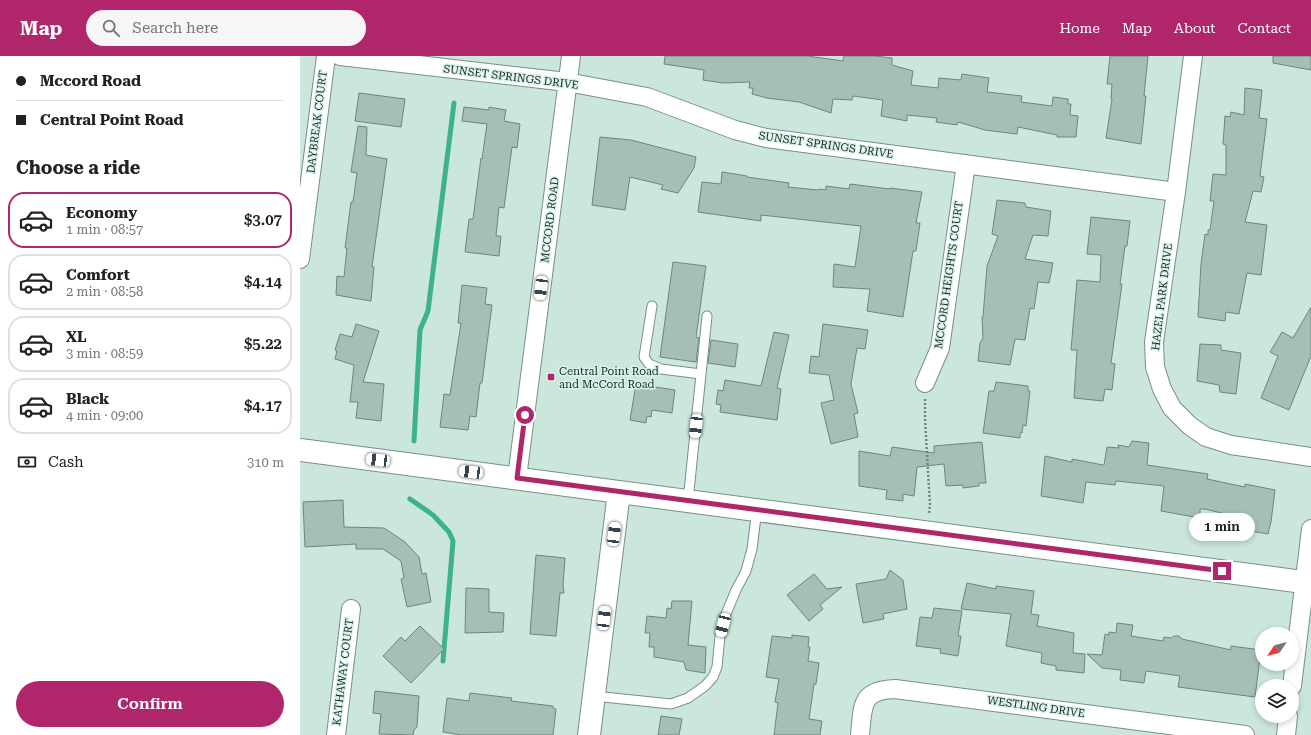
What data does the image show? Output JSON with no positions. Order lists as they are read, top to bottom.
{
  "streets": {
    "street": [
      "SUNSET SPRINGS DRIVE",
      "DAYBREAK COURT",
      "MCCORD ROAD",
      "MCCORD HEIGHTS COURT",
      "HAZEL PARK DRIVE",
      "KATHAWAY COURT",
      "WESTLING DRIVE"
    ]
  },
  "crossings": [
    ["SUNSET SPRINGS DRIVE", "MCCORD ROAD"],
    ["SUNSET SPRINGS DRIVE", "MCCORD HEIGHTS COURT"],
    ["SUNSET SPRINGS DRIVE", "HAZEL PARK DRIVE"]
  ],
  "places": {
    "transit": ["Central Point Road and McCord Road"]
  },
  "north": "bottom left",
  "page": {
    "header": "Map",
    "search": "Search here",
    "nav": [
      "Home",
      "Map",
      "About",
      "Contact"
    ],
    "banner": ["Mccord Road", "Central Point Road"],
    "heading": "Choose a ride",
    "list": [
      {
        "name": "Economy",
        "note": "1 min · 08:57",
        "value": "$3.07"
      },
      {
        "name": "Comfort",
        "note": "2 min · 08:58",
        "value": "$4.14"
      },
      {
        "name": "XL",
        "note": "3 min · 08:59",
        "value": "$5.22"
      },
      {
        "name": "Black",
        "note": "4 min · 09:00",
        "value": "$4.17"
      }
    ],
    "pay": ["Cash", "310 m"],
    "bubble": "1 min",
    "buttons": "Confirm"
  }
}
